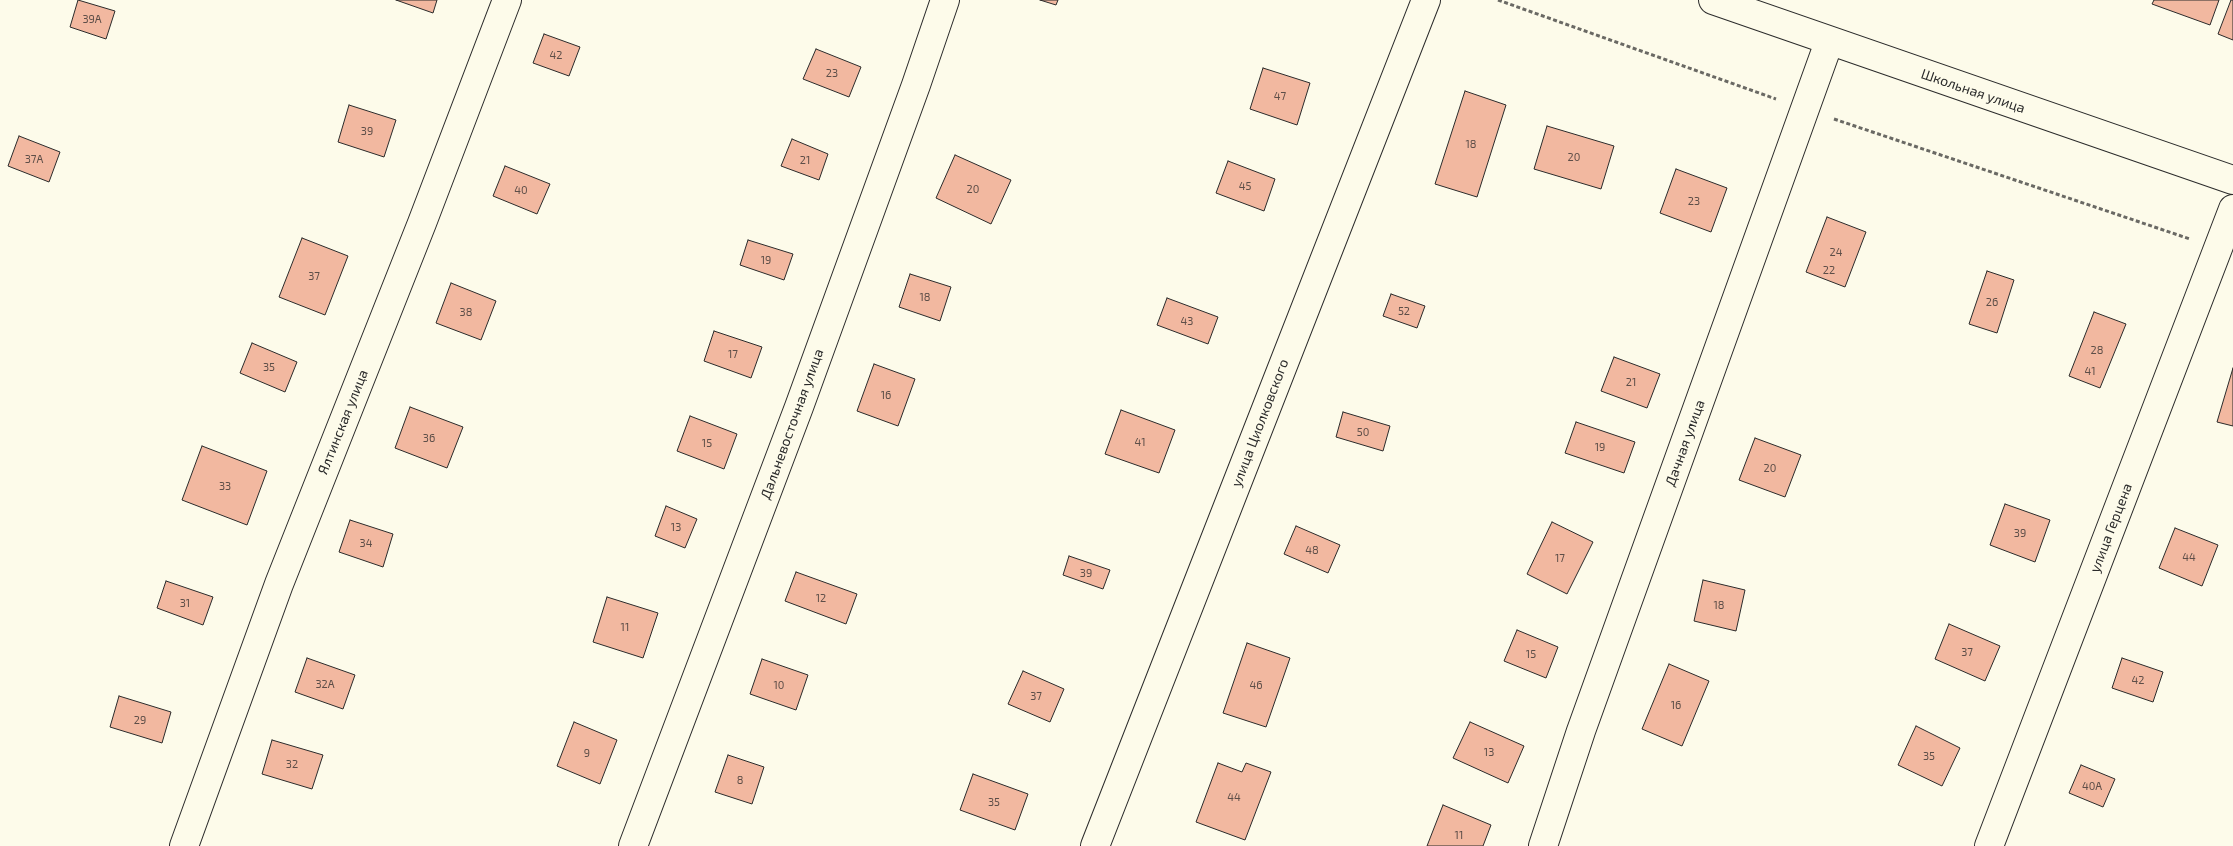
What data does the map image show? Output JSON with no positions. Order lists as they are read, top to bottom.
{
  "streets": {
    "street": [
      "Школьная улица",
      "Ялтинская улица",
      "улица Циолковского",
      "Дальневосточная улица",
      "Дачная улица",
      "улица Герцена"
    ]
  },
  "crossings": [
    ["Школьная улица", "Дачная улица"]
  ],
  "house_numbers": [
    "39А",
    "42",
    "23",
    "47",
    "39",
    "18",
    "20",
    "37А",
    "21",
    "45",
    "20",
    "40",
    "23",
    "24",
    "19",
    "22",
    "37",
    "18",
    "26",
    "52",
    "38",
    "43",
    "28",
    "17",
    "35",
    "41",
    "21",
    "16",
    "50",
    "36",
    "41",
    "15",
    "19",
    "20",
    "33",
    "13",
    "39",
    "34",
    "48",
    "44",
    "17",
    "39",
    "12",
    "31",
    "18",
    "11",
    "37",
    "15",
    "42",
    "32А",
    "10",
    "46",
    "37",
    "16",
    "29",
    "13",
    "9",
    "35",
    "32",
    "8",
    "40А",
    "44",
    "35",
    "11"
  ]
}
